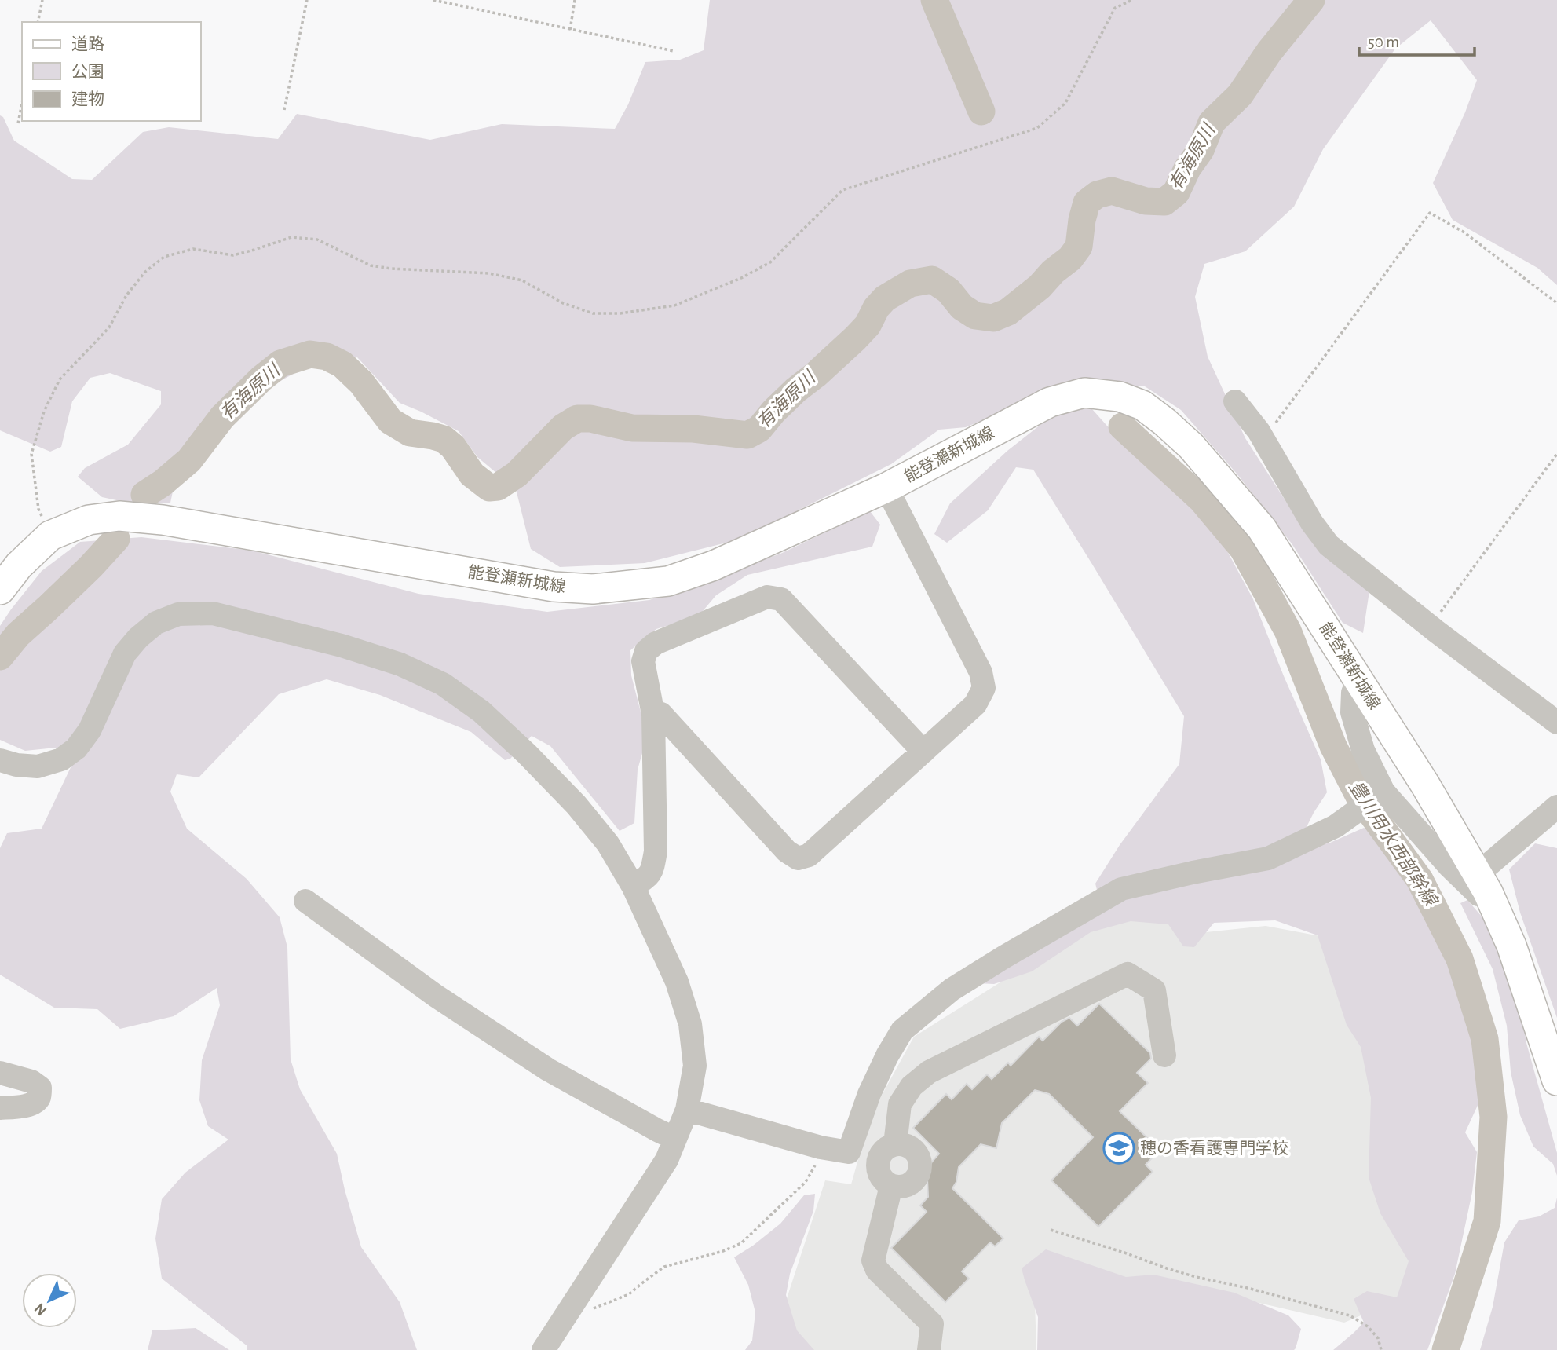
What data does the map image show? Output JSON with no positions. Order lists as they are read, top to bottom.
{
  "streets": {
    "main road": ["能登瀬新城線"]
  },
  "water": ["有海原川", "豊川用水西部幹線"],
  "places": {
    "school or university": ["穂の香看護専門学校"]
  },
  "legend": ["道路", "公園", "建物"],
  "scale_bar": "50 m",
  "north": "bottom left"
}
